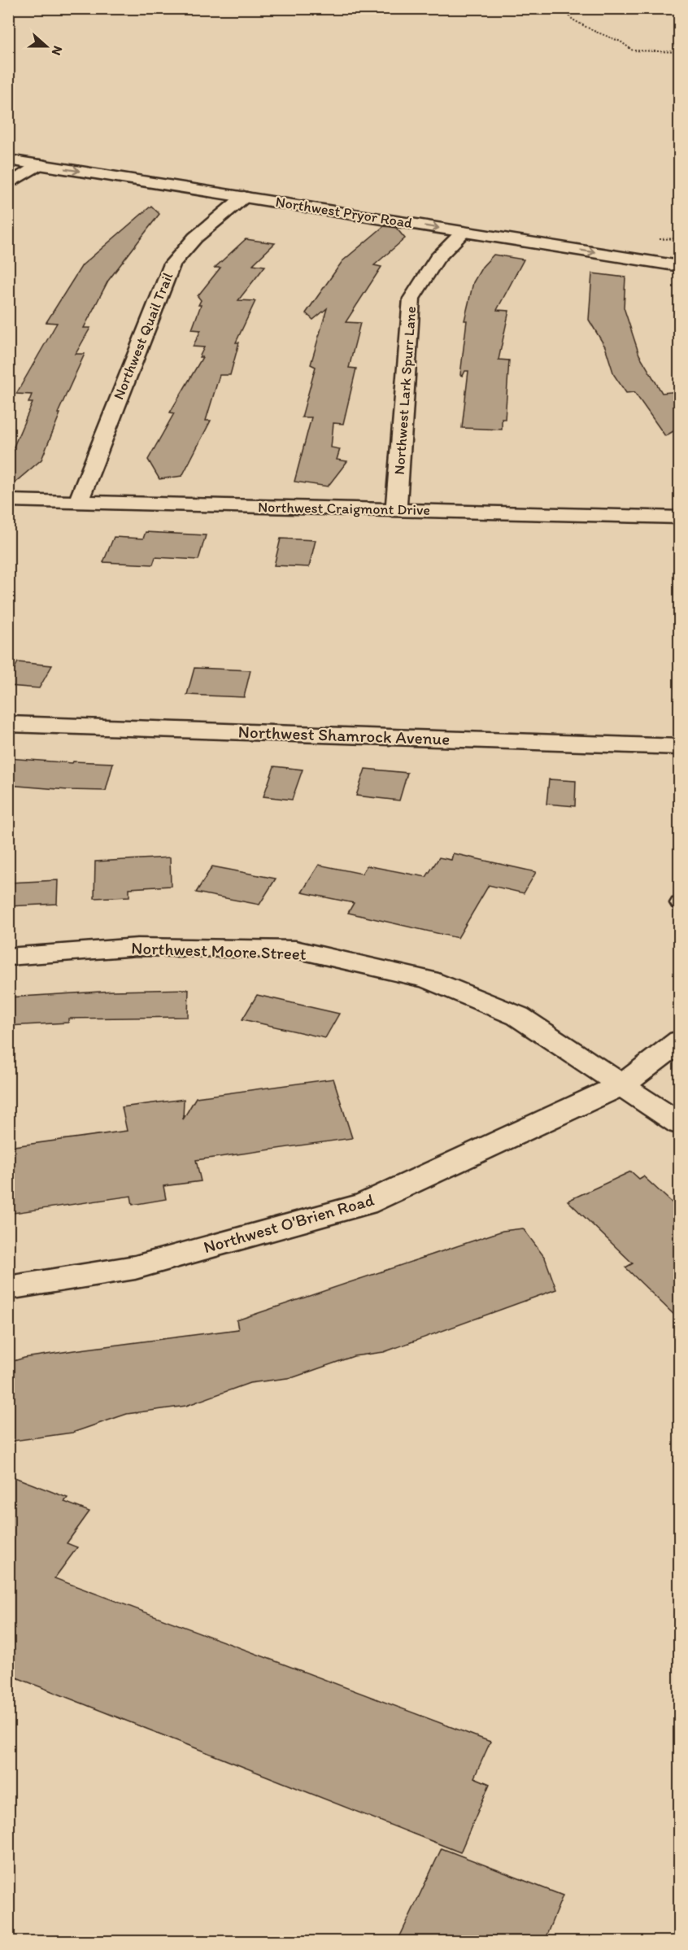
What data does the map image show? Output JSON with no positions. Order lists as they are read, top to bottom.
{
  "streets": {
    "street": [
      "Northwest Pryor Road",
      "Northwest Quail Trail",
      "Northwest Lark Spurr Lane",
      "Northwest Craigmont Drive",
      "Northwest Shamrock Avenue",
      "Northwest Moore Street",
      "Northwest O'Brien Road"
    ]
  },
  "crossings": [
    ["Northwest Pryor Road", "Northwest Quail Trail"],
    ["Northwest Pryor Road", "Northwest Lark Spurr Lane"],
    ["Northwest Quail Trail", "Northwest Craigmont Drive"],
    ["Northwest Lark Spurr Lane", "Northwest Craigmont Drive"],
    ["Northwest Moore Street", "Northwest O'Brien Road"]
  ],
  "north": "right"
}
